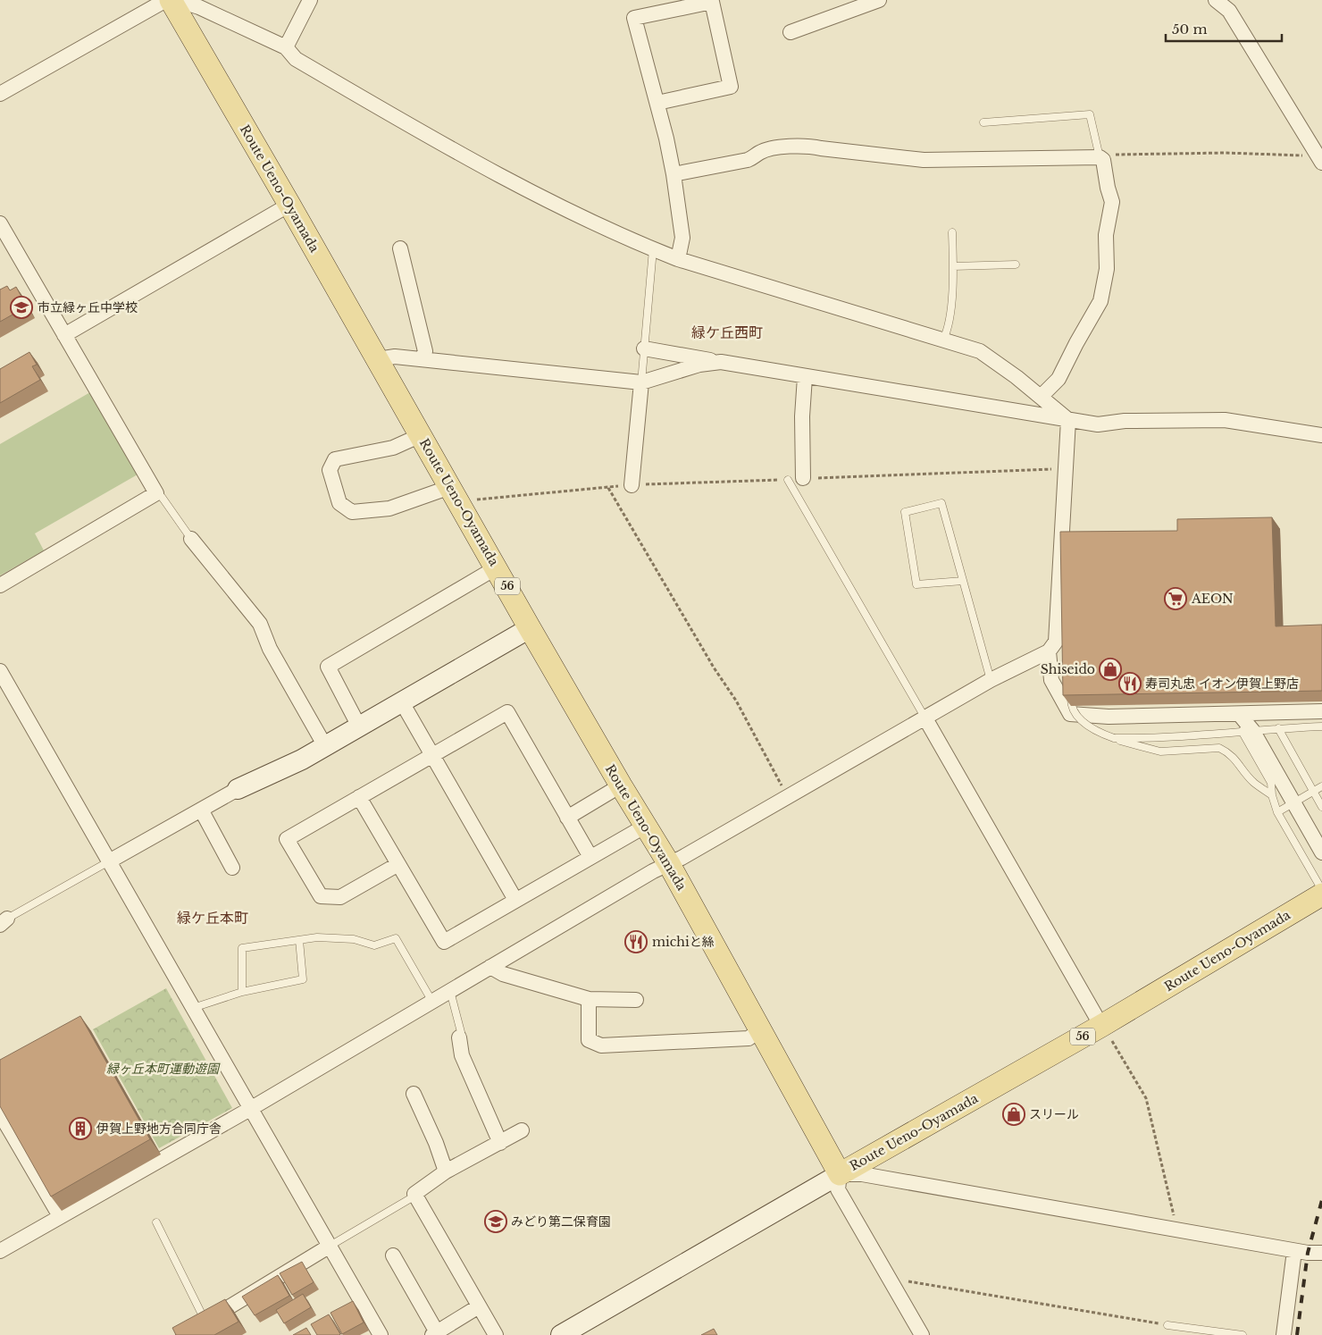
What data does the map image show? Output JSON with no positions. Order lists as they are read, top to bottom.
{
  "streets": {
    "main road": ["Route Ueno-Oyamada", "56"]
  },
  "districts": ["緑ケ丘西町", "緑ケ丘本町"],
  "parks": ["緑ヶ丘本町運動遊園"],
  "places": {
    "school or university": ["市立緑ヶ丘中学校", "みどり第二保育園"],
    "supermarket": ["AEON"],
    "shop": ["Shiseido", "スリール"],
    "restaurant": ["寿司丸忠 イオン伊賀上野店", "michiと絲"],
    "building": ["伊賀上野地方合同庁舎"]
  },
  "scale_bar": "50 m"
}
